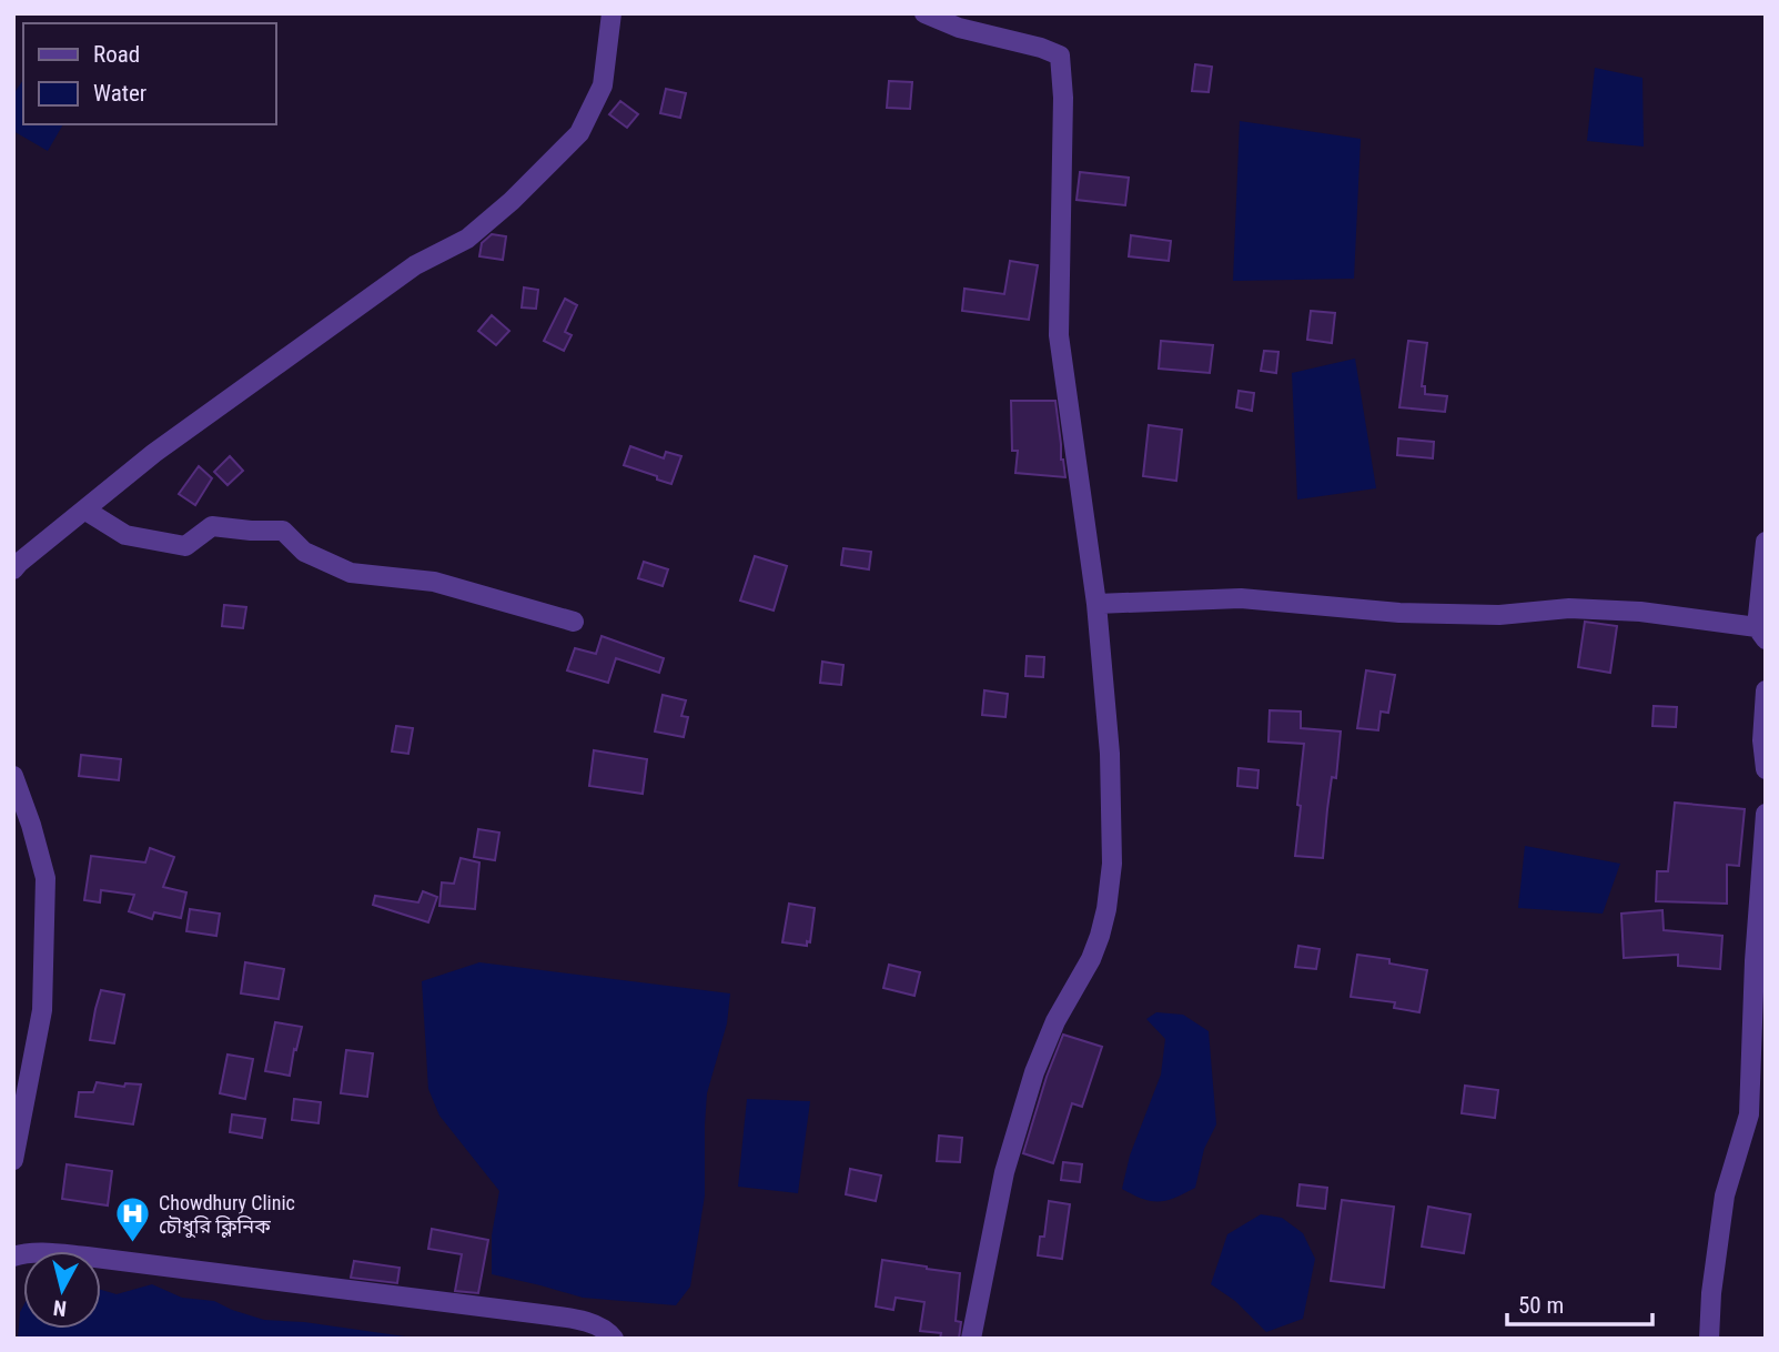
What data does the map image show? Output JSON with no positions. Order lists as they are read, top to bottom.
{
  "places": {
    "hospital": ["Chowdhury Clinic চৌধুরি ক্লিনিক"]
  },
  "legend": ["Road", "Water"],
  "scale_bar": "50 m",
  "north": "bottom"
}
